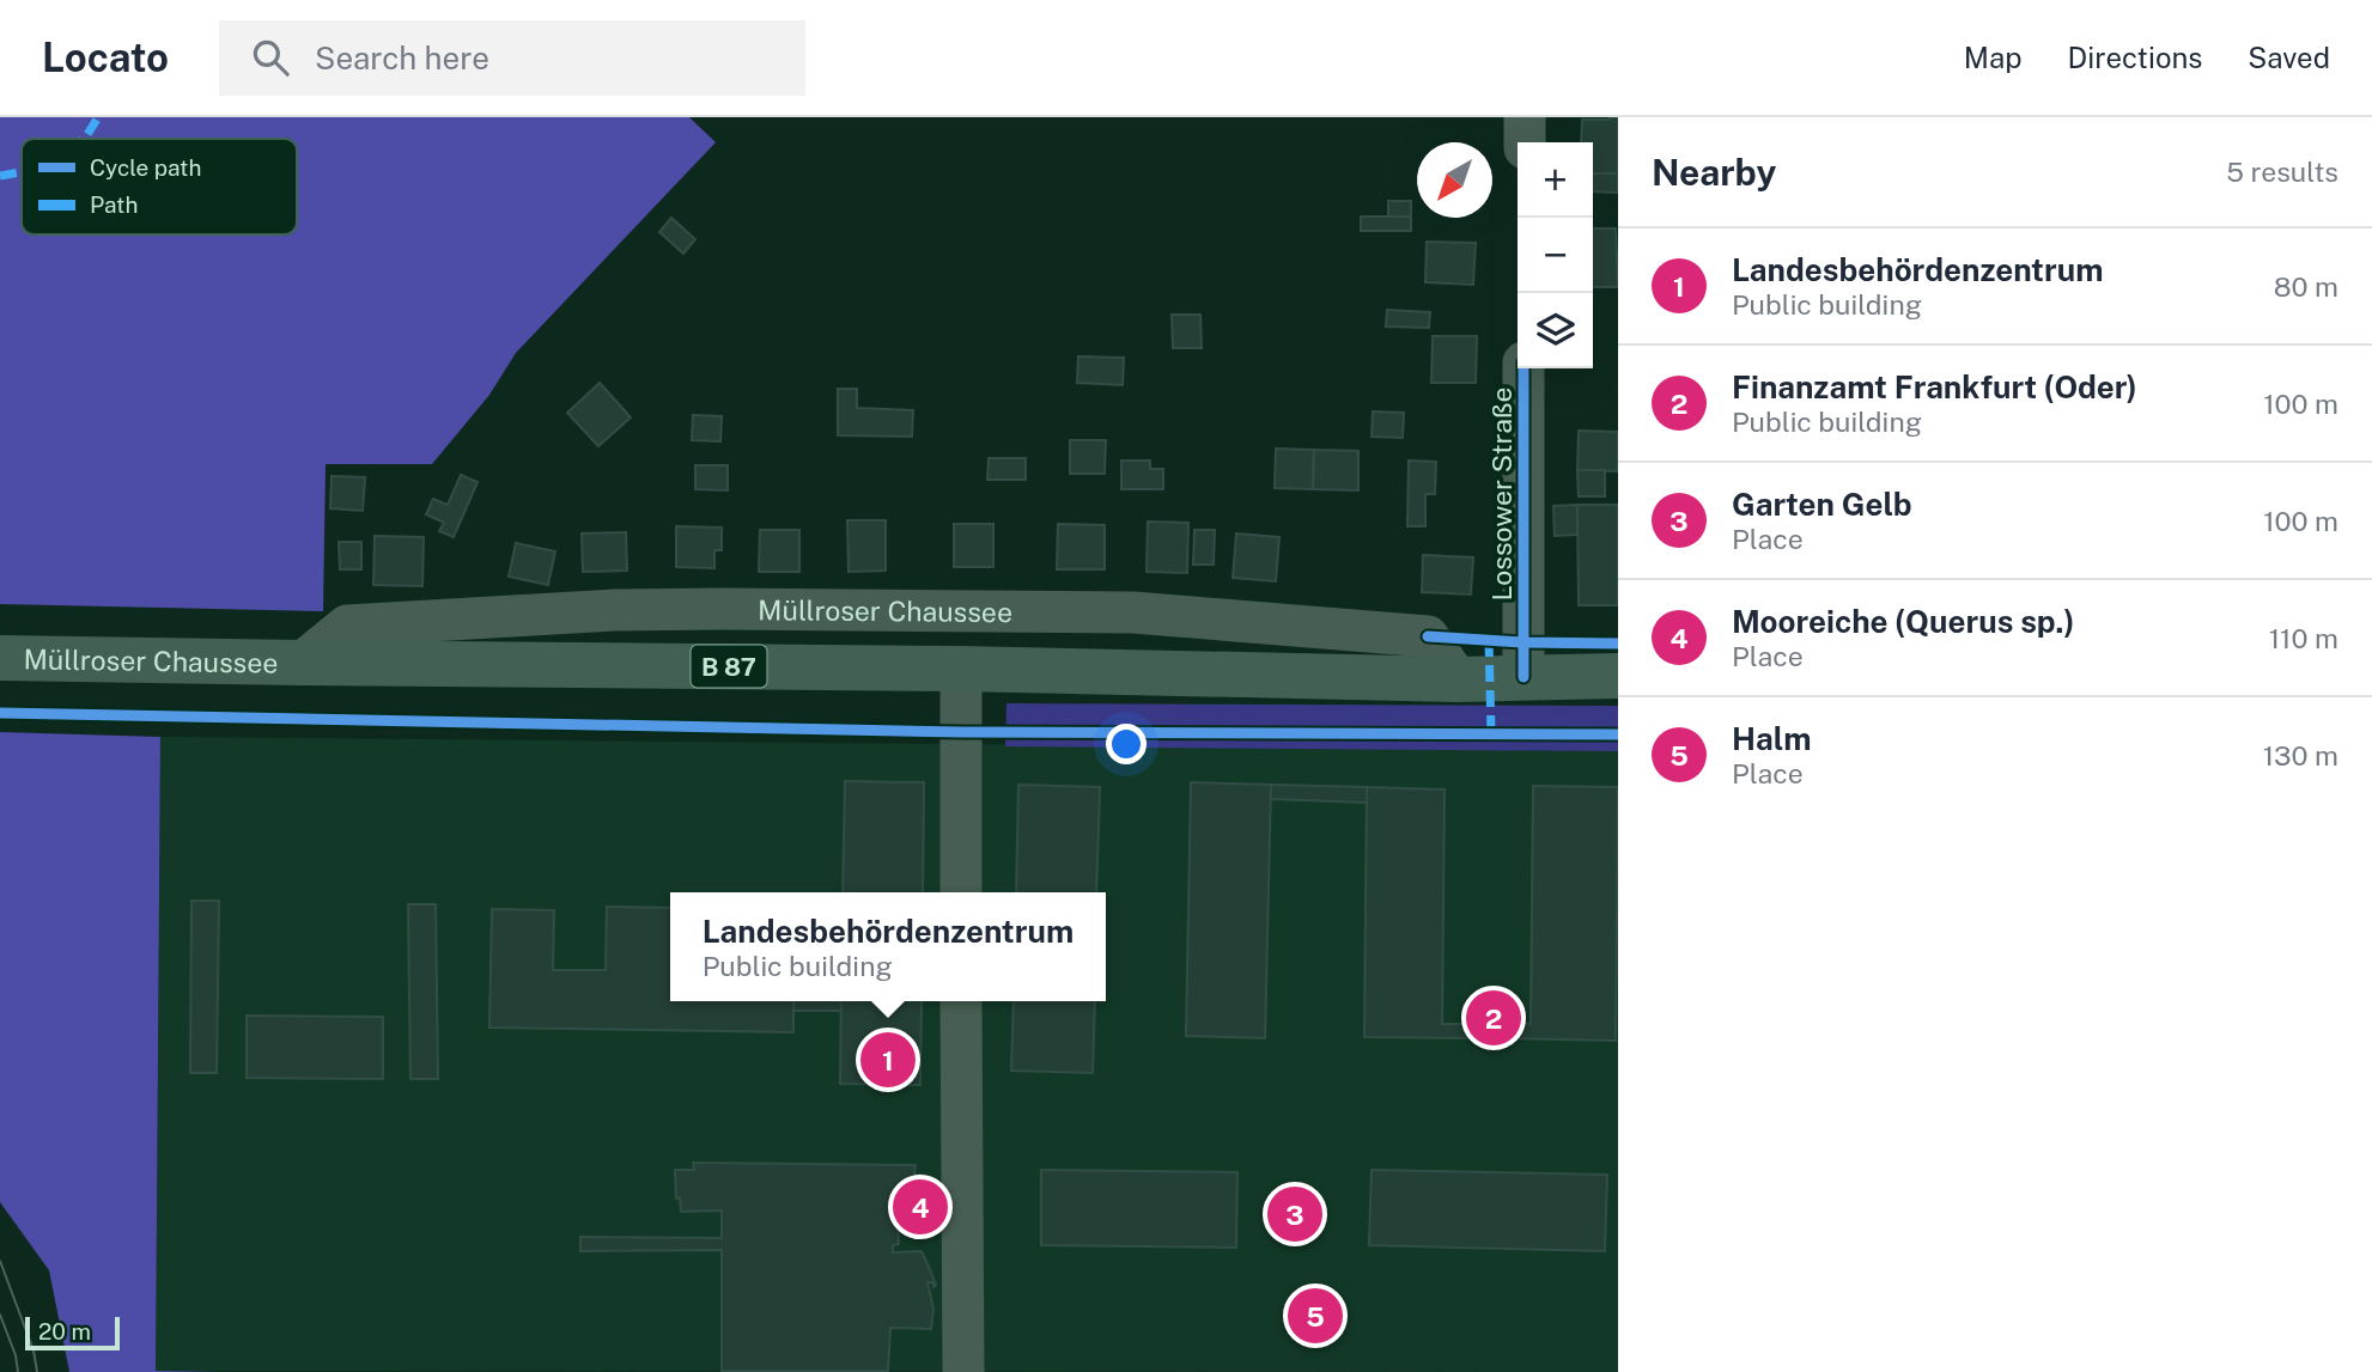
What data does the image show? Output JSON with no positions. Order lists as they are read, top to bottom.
{
  "streets": {
    "main road": ["Müllroser Chaussee", "B 87"],
    "street": ["Lossower Straße"]
  },
  "crossings": [
    ["Lossower Straße", "Müllroser Chaussee"]
  ],
  "legend": ["Cycle path", "Path"],
  "scale_bar": "20 m",
  "north": "bottom left",
  "page": {
    "header": "Locato",
    "search": "Search here",
    "nav": ["Map", "Directions", "Saved"],
    "heading": ["Nearby", "5 results"],
    "map_buttons": ["+", "−"],
    "list": [
      {
        "mark": "1",
        "name": "Landesbehördenzentrum",
        "note": "Public building",
        "value": "80 m"
      },
      {
        "mark": "2",
        "name": "Finanzamt Frankfurt (Oder)",
        "note": "Public building",
        "value": "100 m"
      },
      {
        "mark": "3",
        "name": "Garten Gelb",
        "note": "Place",
        "value": "100 m"
      },
      {
        "mark": "4",
        "name": "Mooreiche (Querus sp.)",
        "note": "Place",
        "value": "110 m"
      },
      {
        "mark": "5",
        "name": "Halm",
        "note": "Place",
        "value": "130 m"
      }
    ],
    "popup": ["Landesbehördenzentrum", "Public building"],
    "pins": [
      "2",
      "1",
      "4",
      "3",
      "5"
    ],
    "scale": "20 m"
  }
}
